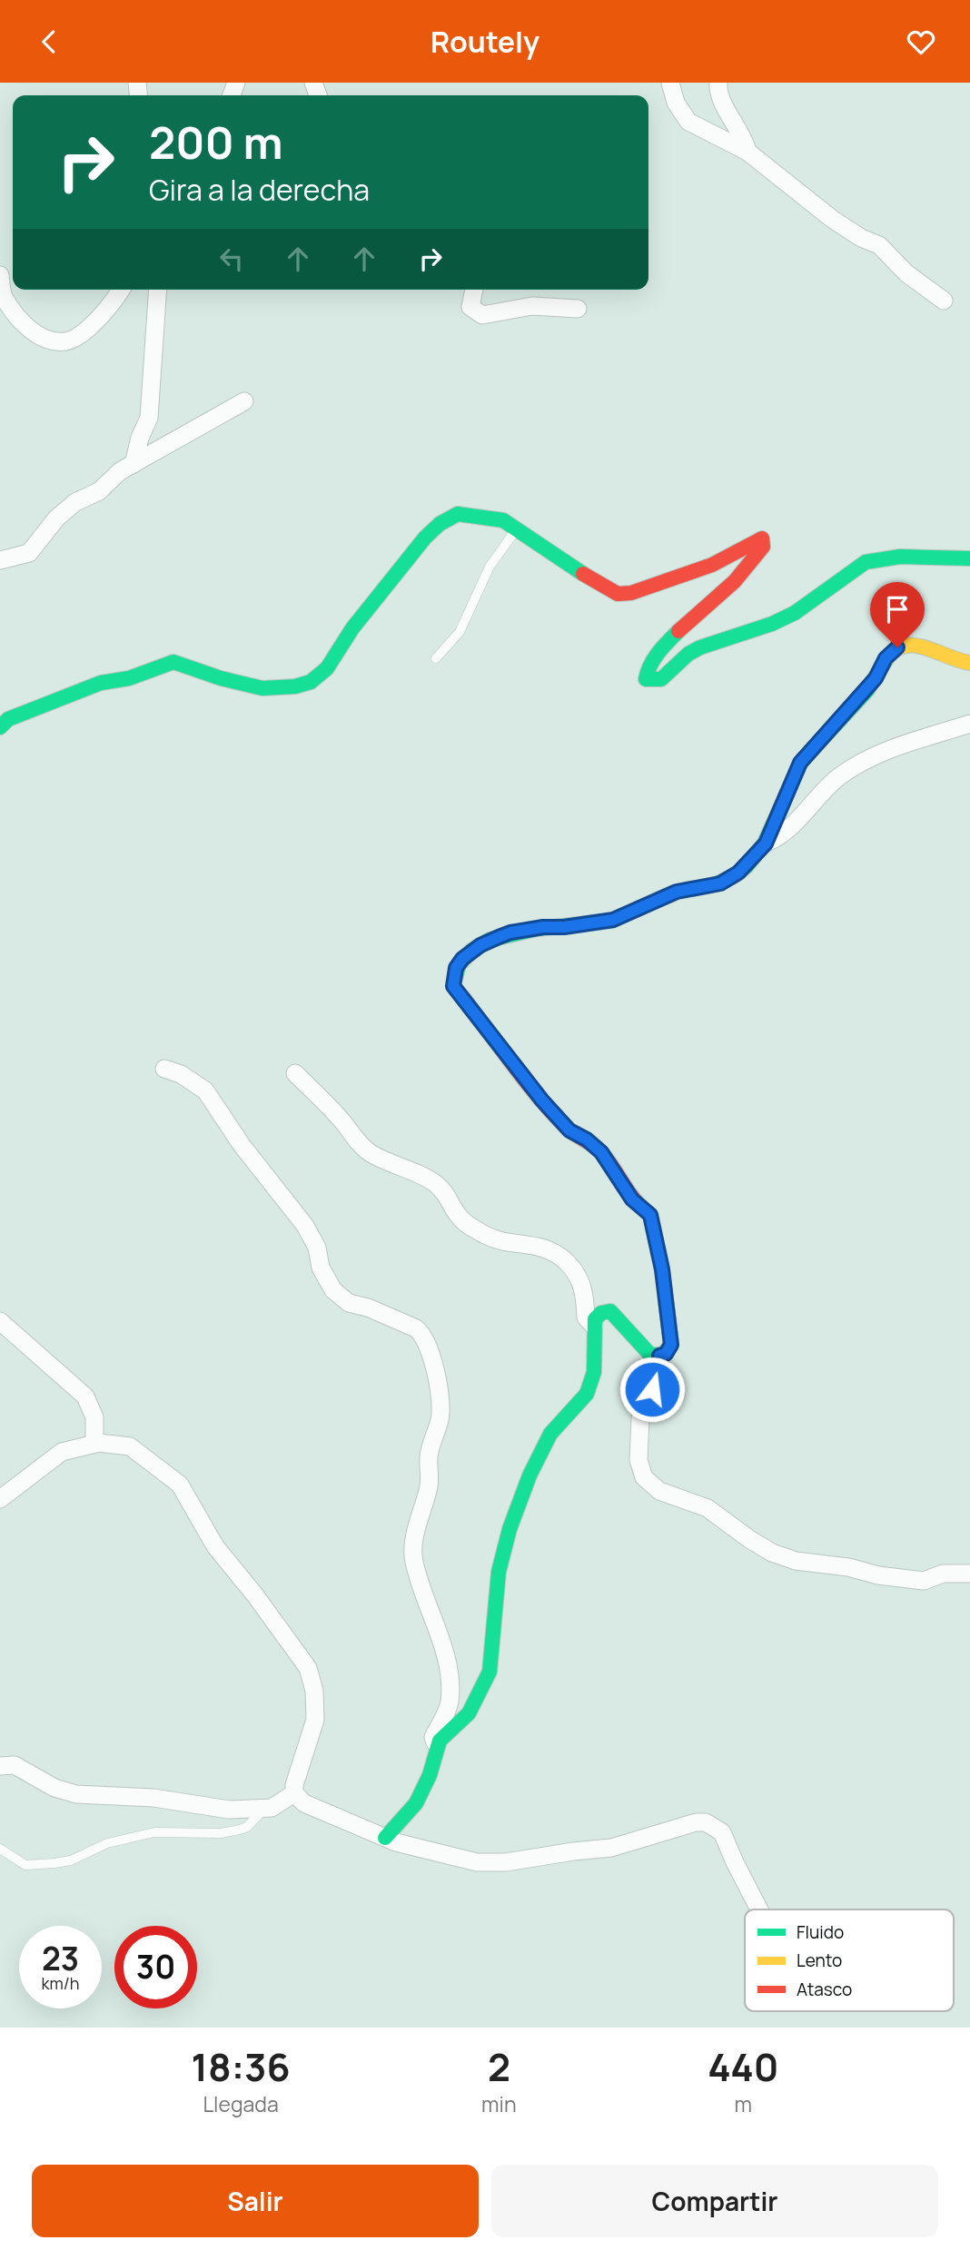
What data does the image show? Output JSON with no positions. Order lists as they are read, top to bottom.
{
  "legend": ["Fluido", "Lento", "Atasco"],
  "page": {
    "header": "Routely",
    "turn": ["200 m", "Gira a la derecha"],
    "speed": "23 km/h",
    "limit": "30",
    "eta": [
      "18:36",
      "Llegada",
      "2",
      "min",
      "440",
      "m"
    ],
    "buttons": ["Salir", "Compartir"]
  }
}
